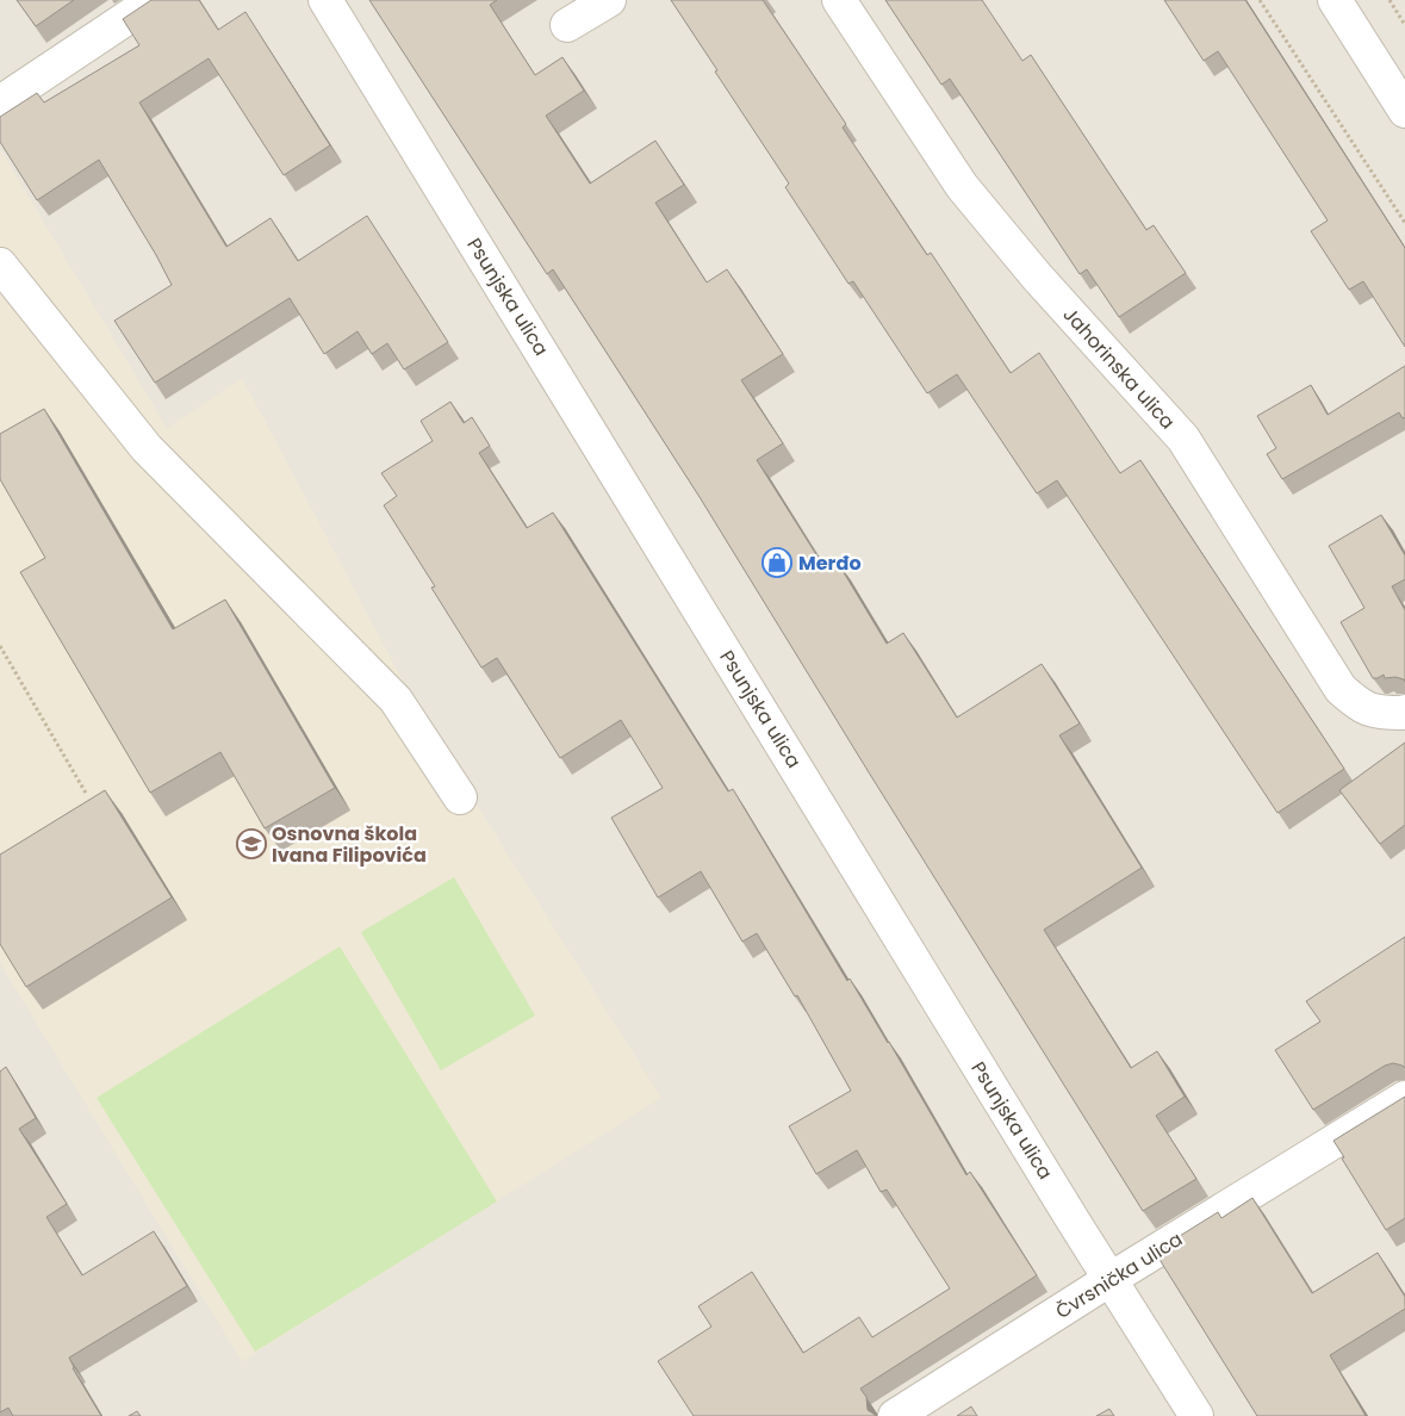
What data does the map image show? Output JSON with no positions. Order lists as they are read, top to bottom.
{
  "streets": {
    "street": ["Psunjska ulica", "Jahorinska ulica", "Čvrsnička ulica"]
  },
  "crossings": [
    ["Psunjska ulica", "Čvrsnička ulica"]
  ],
  "places": {
    "shop": ["Merđo"],
    "school or university": ["Osnovna škola Ivana Filipovića"]
  }
}
